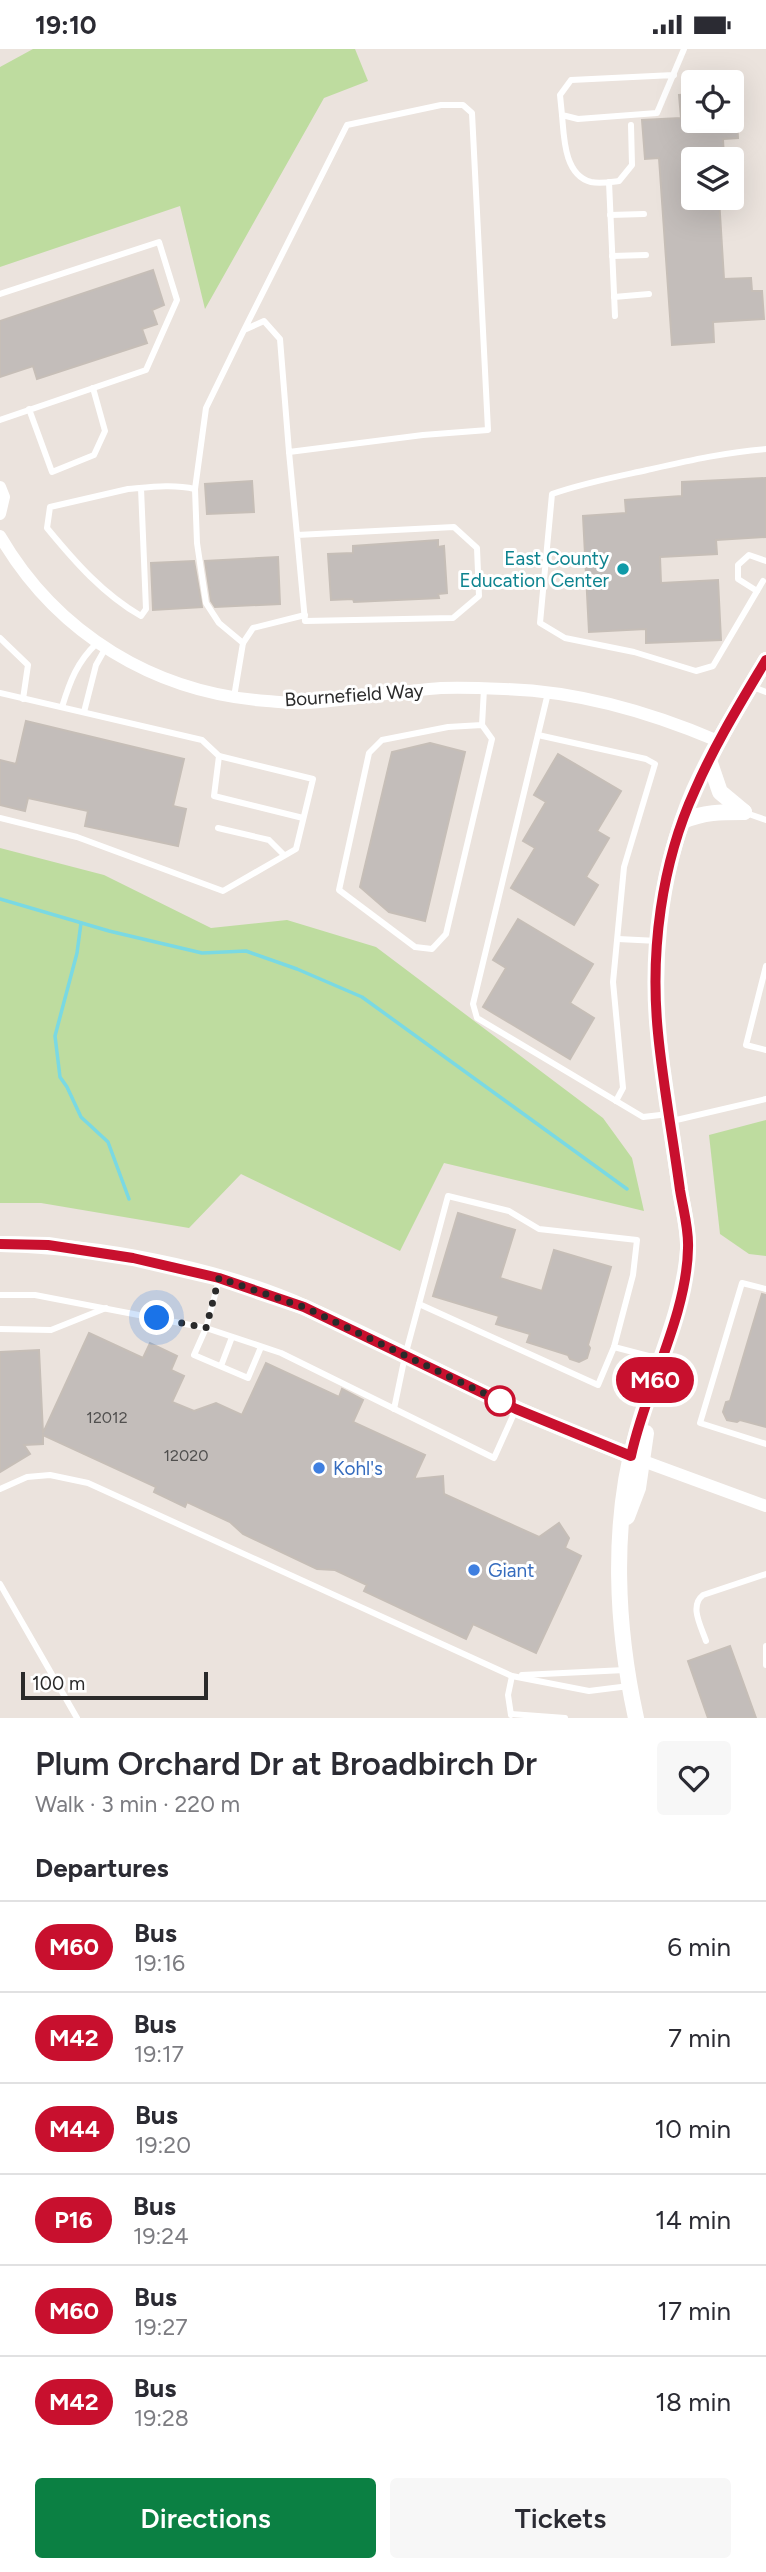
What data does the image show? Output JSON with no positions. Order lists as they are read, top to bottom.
{
  "streets": {
    "street": ["Bournefield Way"]
  },
  "places": ["East County Education Center", "Kohl's", "Giant"],
  "lines": ["bus line M60"],
  "house_numbers": ["12012", "12020"],
  "scale_bar": "100 m",
  "page": {
    "status": "19:10",
    "on_map": "M60",
    "scale": "100 m",
    "heading": [
      ["Plum Orchard Dr at Broadbirch Dr", "Walk · 3 min · 220 m"],
      "Departures"
    ],
    "list": [
      {
        "mark": "M60",
        "name": "Bus",
        "note": "19:16",
        "value": "6 min"
      },
      {
        "mark": "M42",
        "name": "Bus",
        "note": "19:17",
        "value": "7 min"
      },
      {
        "mark": "M44",
        "name": "Bus",
        "note": "19:20",
        "value": "10 min"
      },
      {
        "mark": "P16",
        "name": "Bus",
        "note": "19:24",
        "value": "14 min"
      },
      {
        "mark": "M60",
        "name": "Bus",
        "note": "19:27",
        "value": "17 min"
      },
      {
        "mark": "M42",
        "name": "Bus",
        "note": "19:28",
        "value": "18 min"
      }
    ],
    "buttons": ["Directions", "Tickets"]
  }
}
